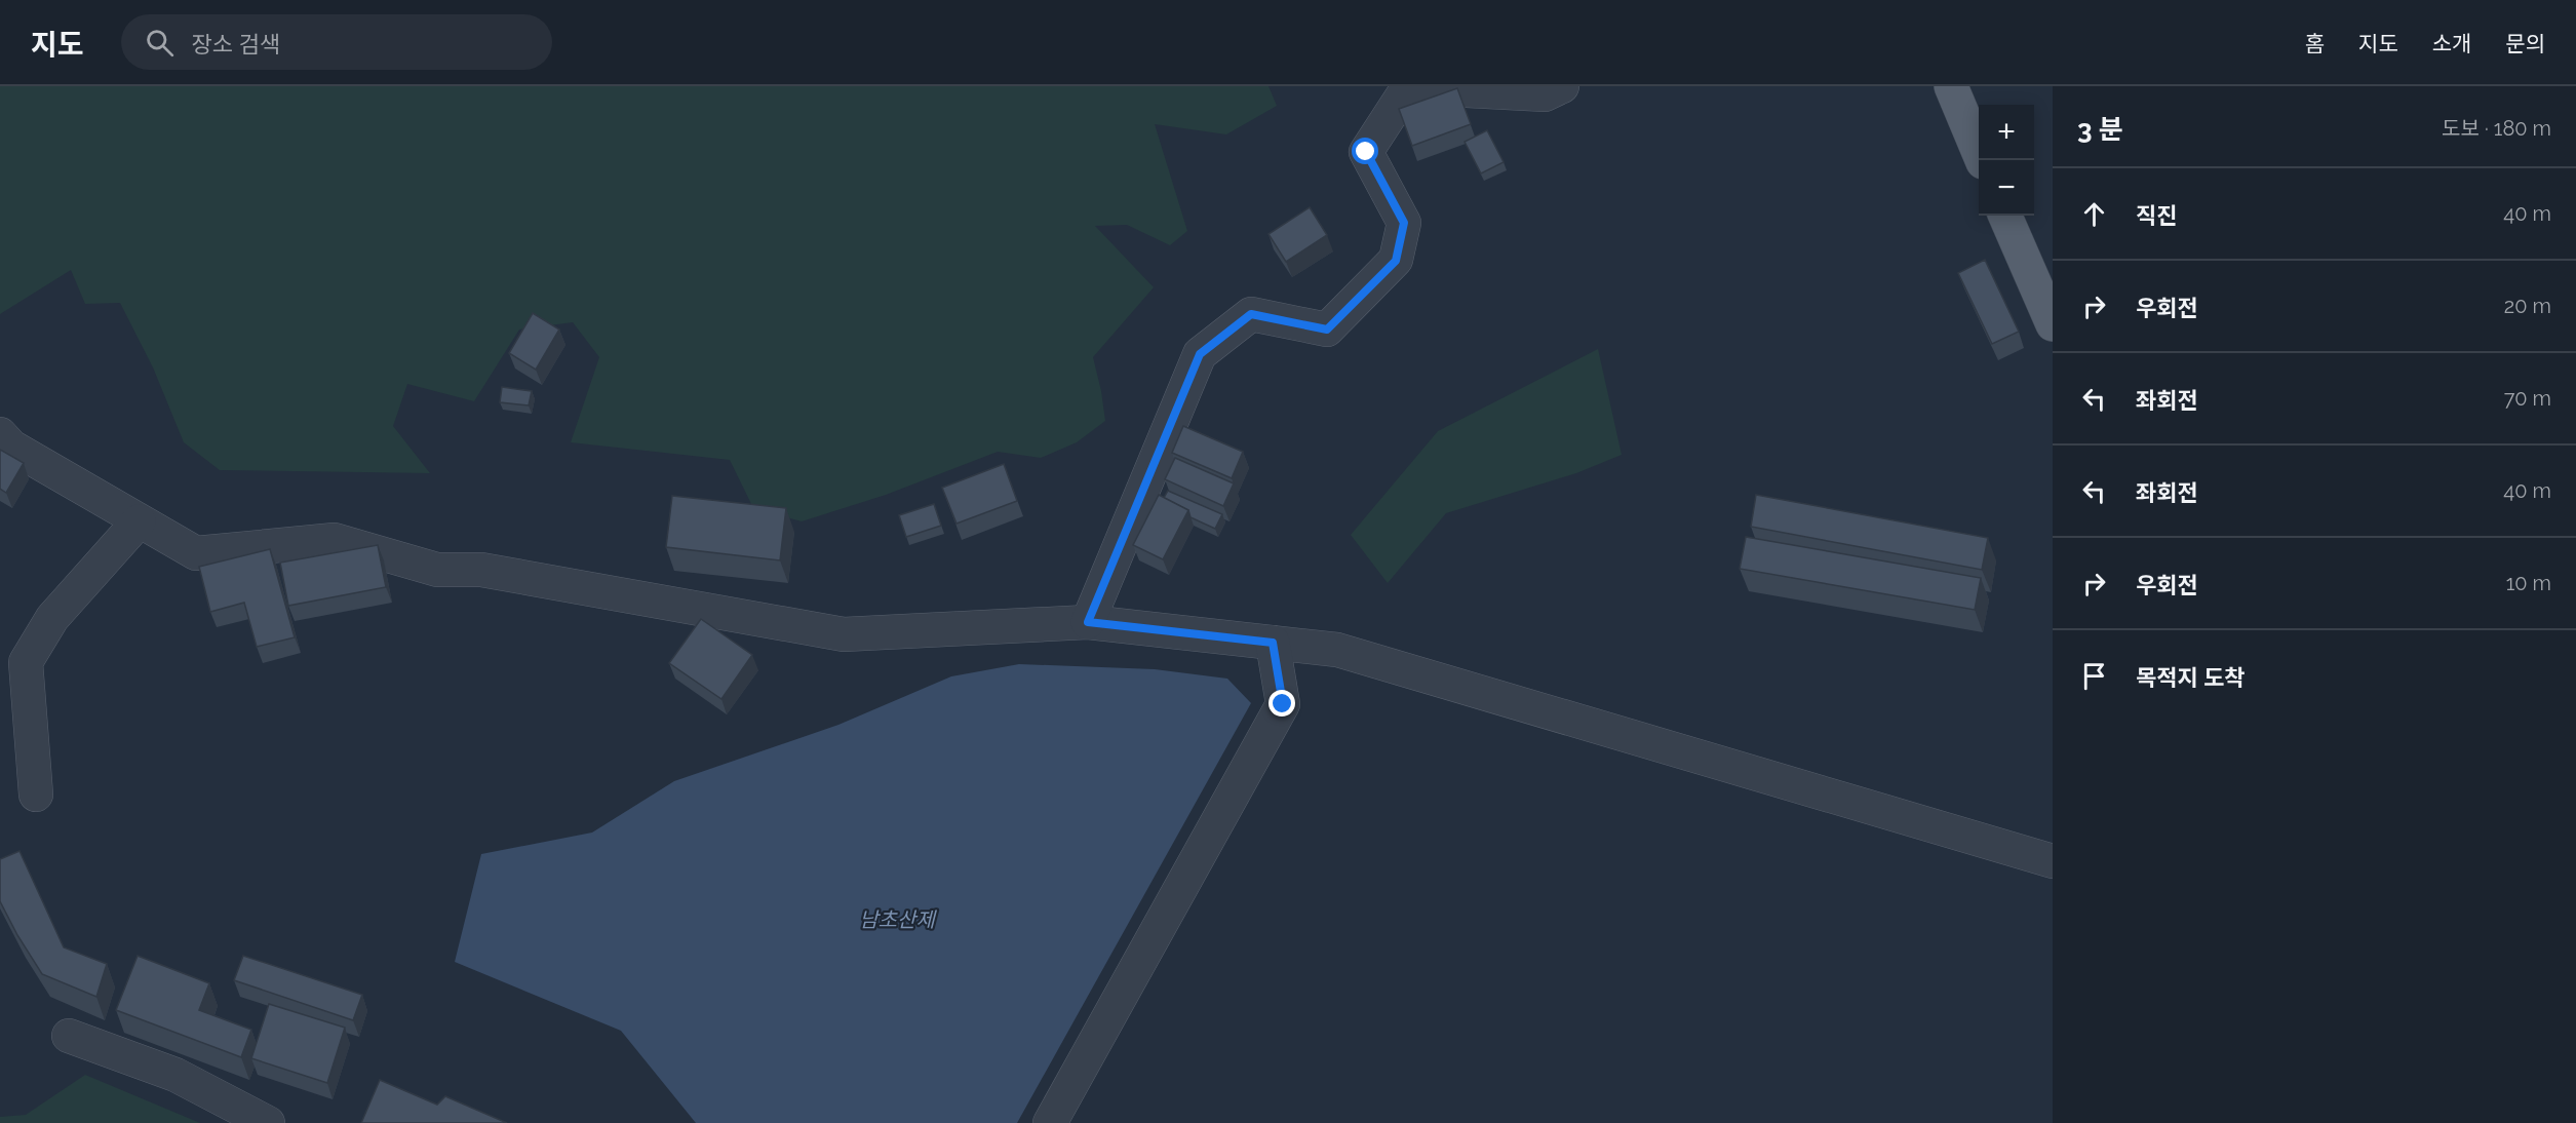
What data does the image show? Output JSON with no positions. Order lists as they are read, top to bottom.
{
  "water": ["남초산제"],
  "page": {
    "header": "지도",
    "search": "장소 검색",
    "nav": [
      "홈",
      "지도",
      "소개",
      "문의"
    ],
    "heading": ["3 분", "도보 · 180 m"],
    "map_buttons": ["+", "−"],
    "list": [
      ["직진", "40 m"],
      ["우회전", "20 m"],
      ["좌회전", "70 m"],
      ["좌회전", "40 m"],
      ["우회전", "10 m"],
      "목적지 도착"
    ]
  }
}
